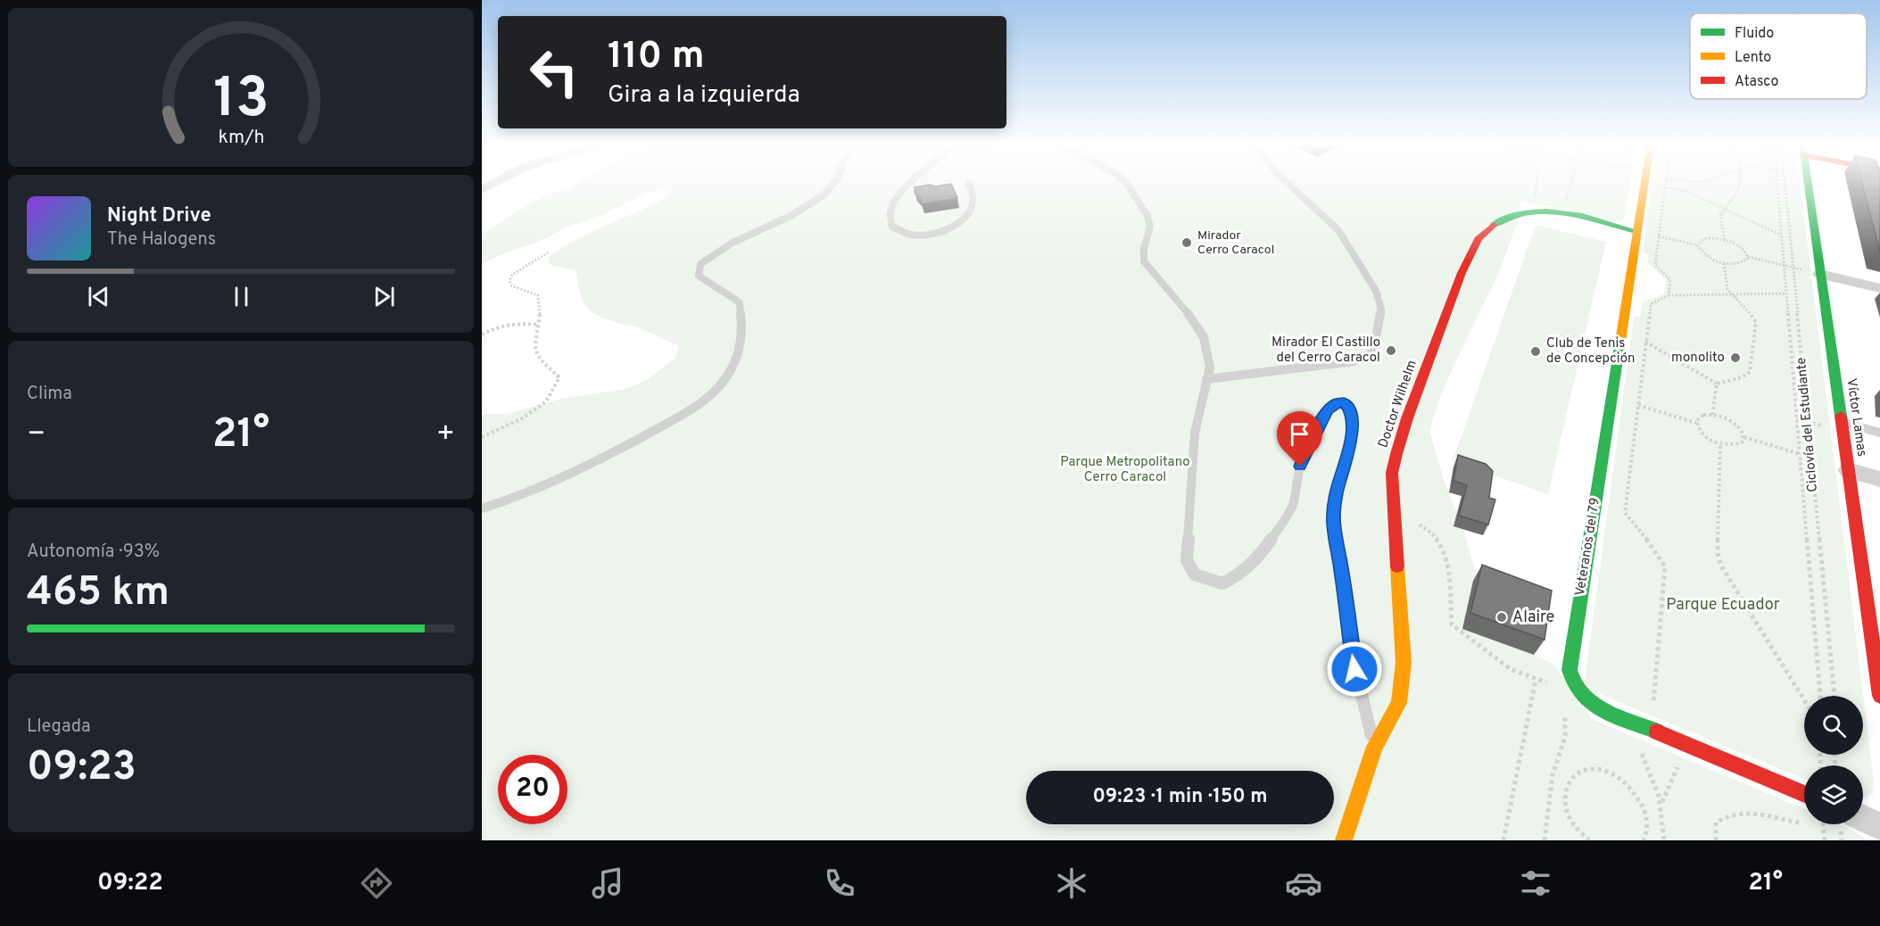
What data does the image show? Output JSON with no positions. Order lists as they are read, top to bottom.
{
  "streets": {
    "street": ["Doctor Wilhelm", "Víctor Lamas", "Veteranos del 79"],
    "path": ["Ciclovía del Estudiante"]
  },
  "crossings": [
    ["Doctor Wilhelm", "Veteranos del 79"]
  ],
  "parks": ["Parque Metropolitano Cerro Caracol", "Parque Ecuador"],
  "places": [
    "Mirador Cerro Caracol",
    "Mirador El Castillo del Cerro Caracol",
    "Club de Tenis de Concepción",
    "monolito",
    "Alaire"
  ],
  "legend": ["Fluido", "Lento", "Atasco"],
  "page": {
    "turn": ["110 m", "Gira a la izquierda"],
    "song": ["Night Drive", "The Halogens"],
    "tile": [
      "Clima",
      ["Autonomía · 93%", "465 km"],
      ["Llegada", "09:23"]
    ],
    "heat": ["−", "21°", "+"],
    "limit": "20",
    "trip": "09:23 · 1 min · 150 m",
    "tabs": ["09:22", "21°"],
    "gauge": ["13", "km/h"]
  }
}
